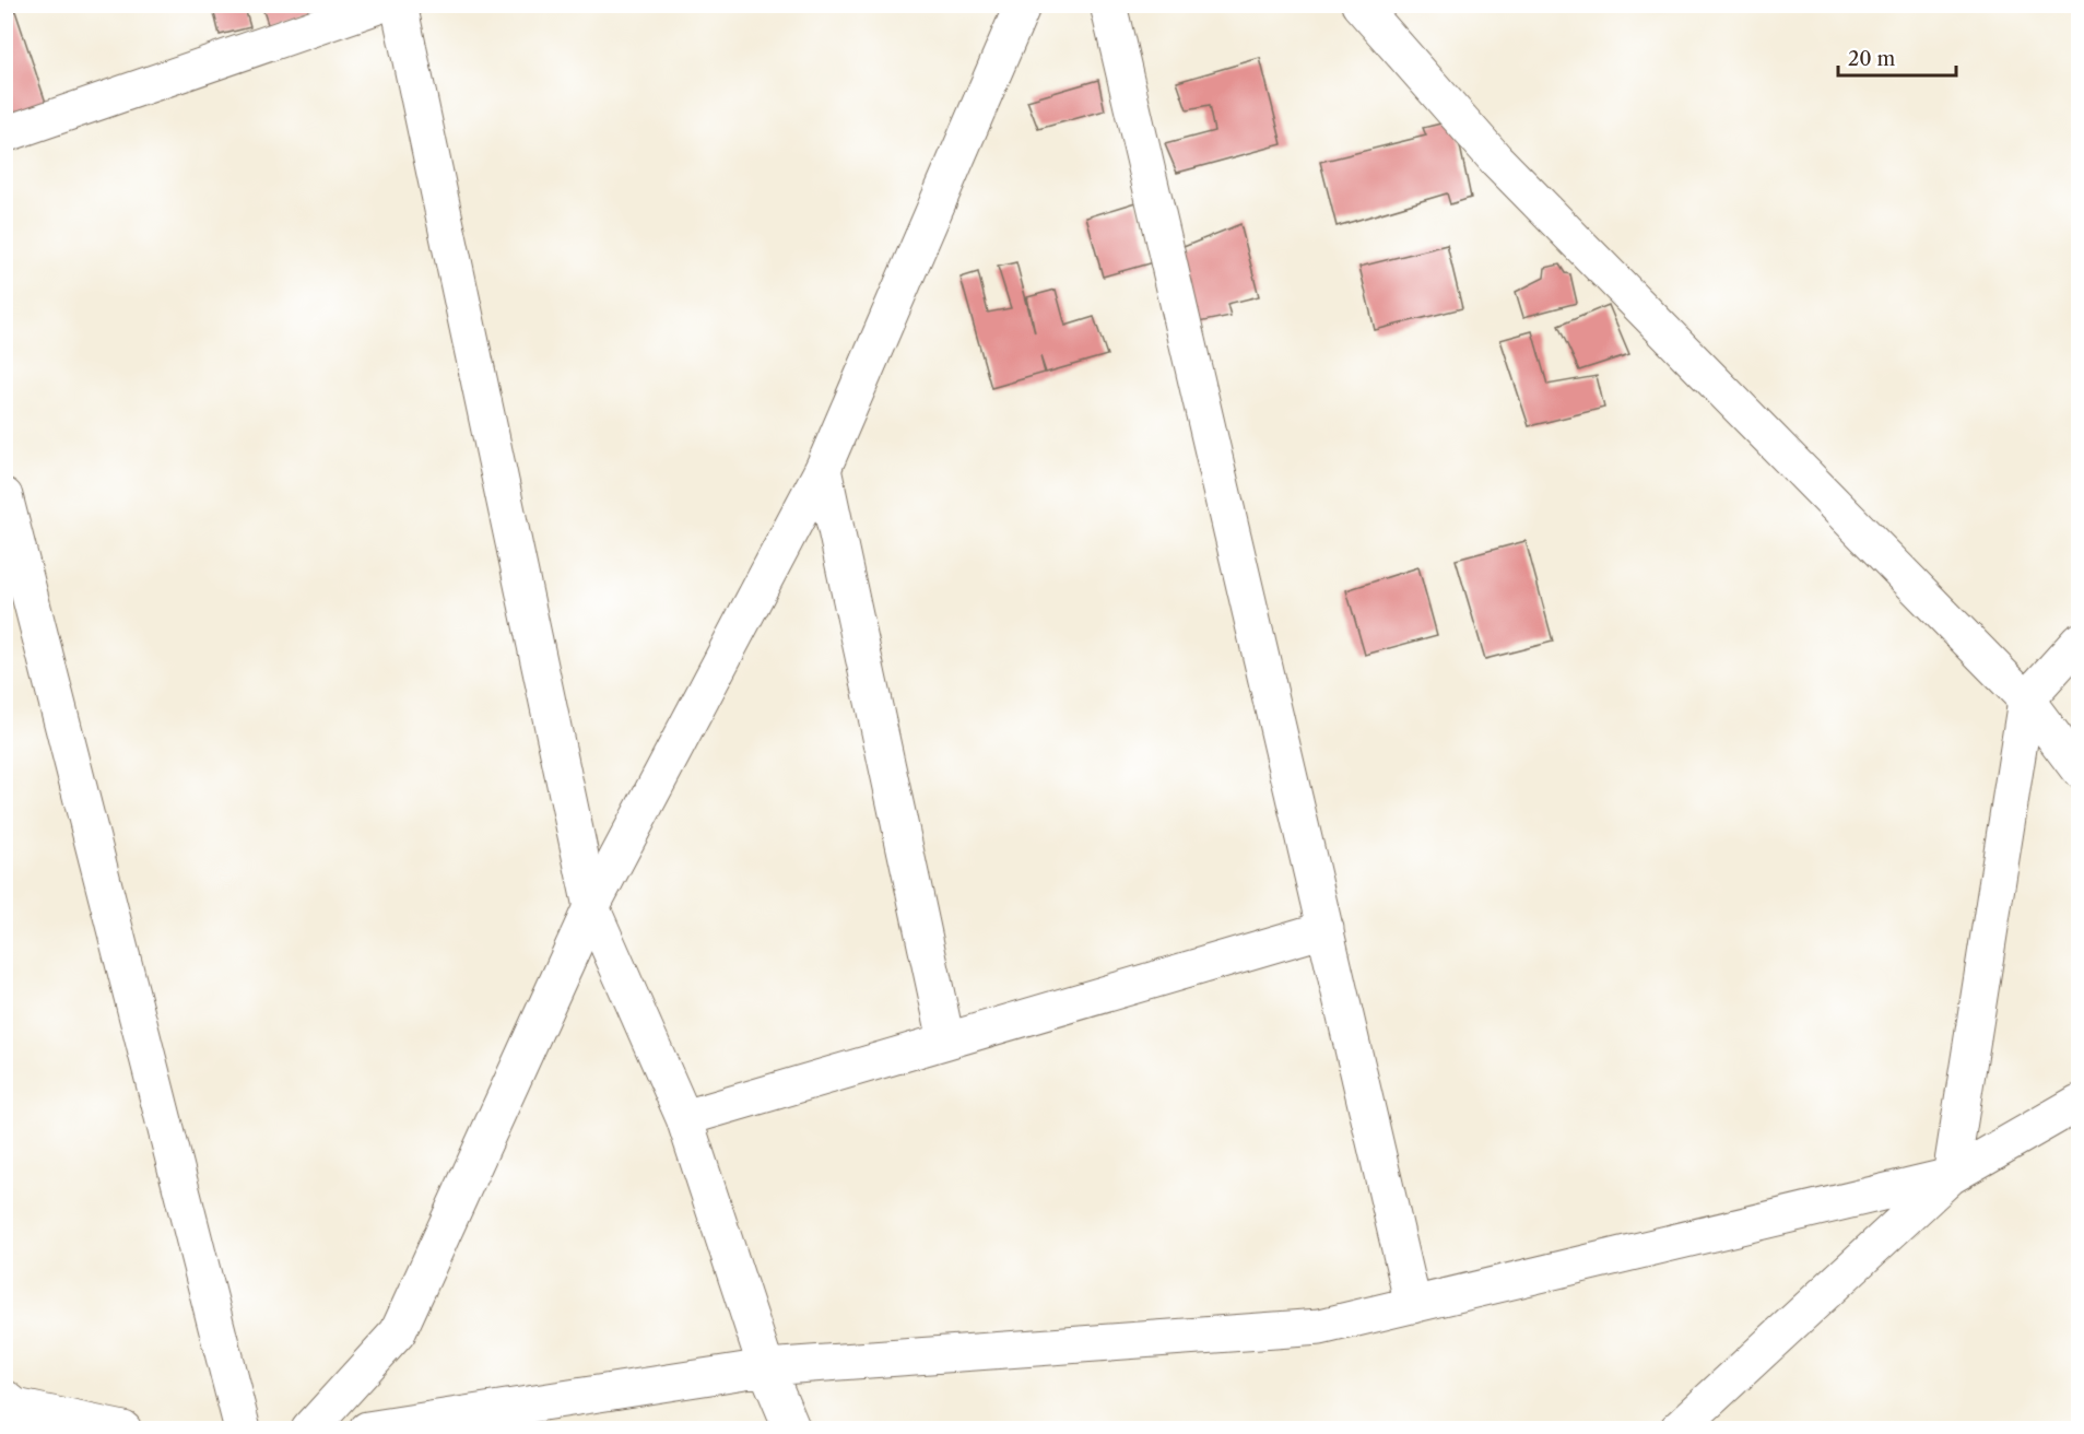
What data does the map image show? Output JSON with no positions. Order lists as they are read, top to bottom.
{
  "scale_bar": "20 m"
}
